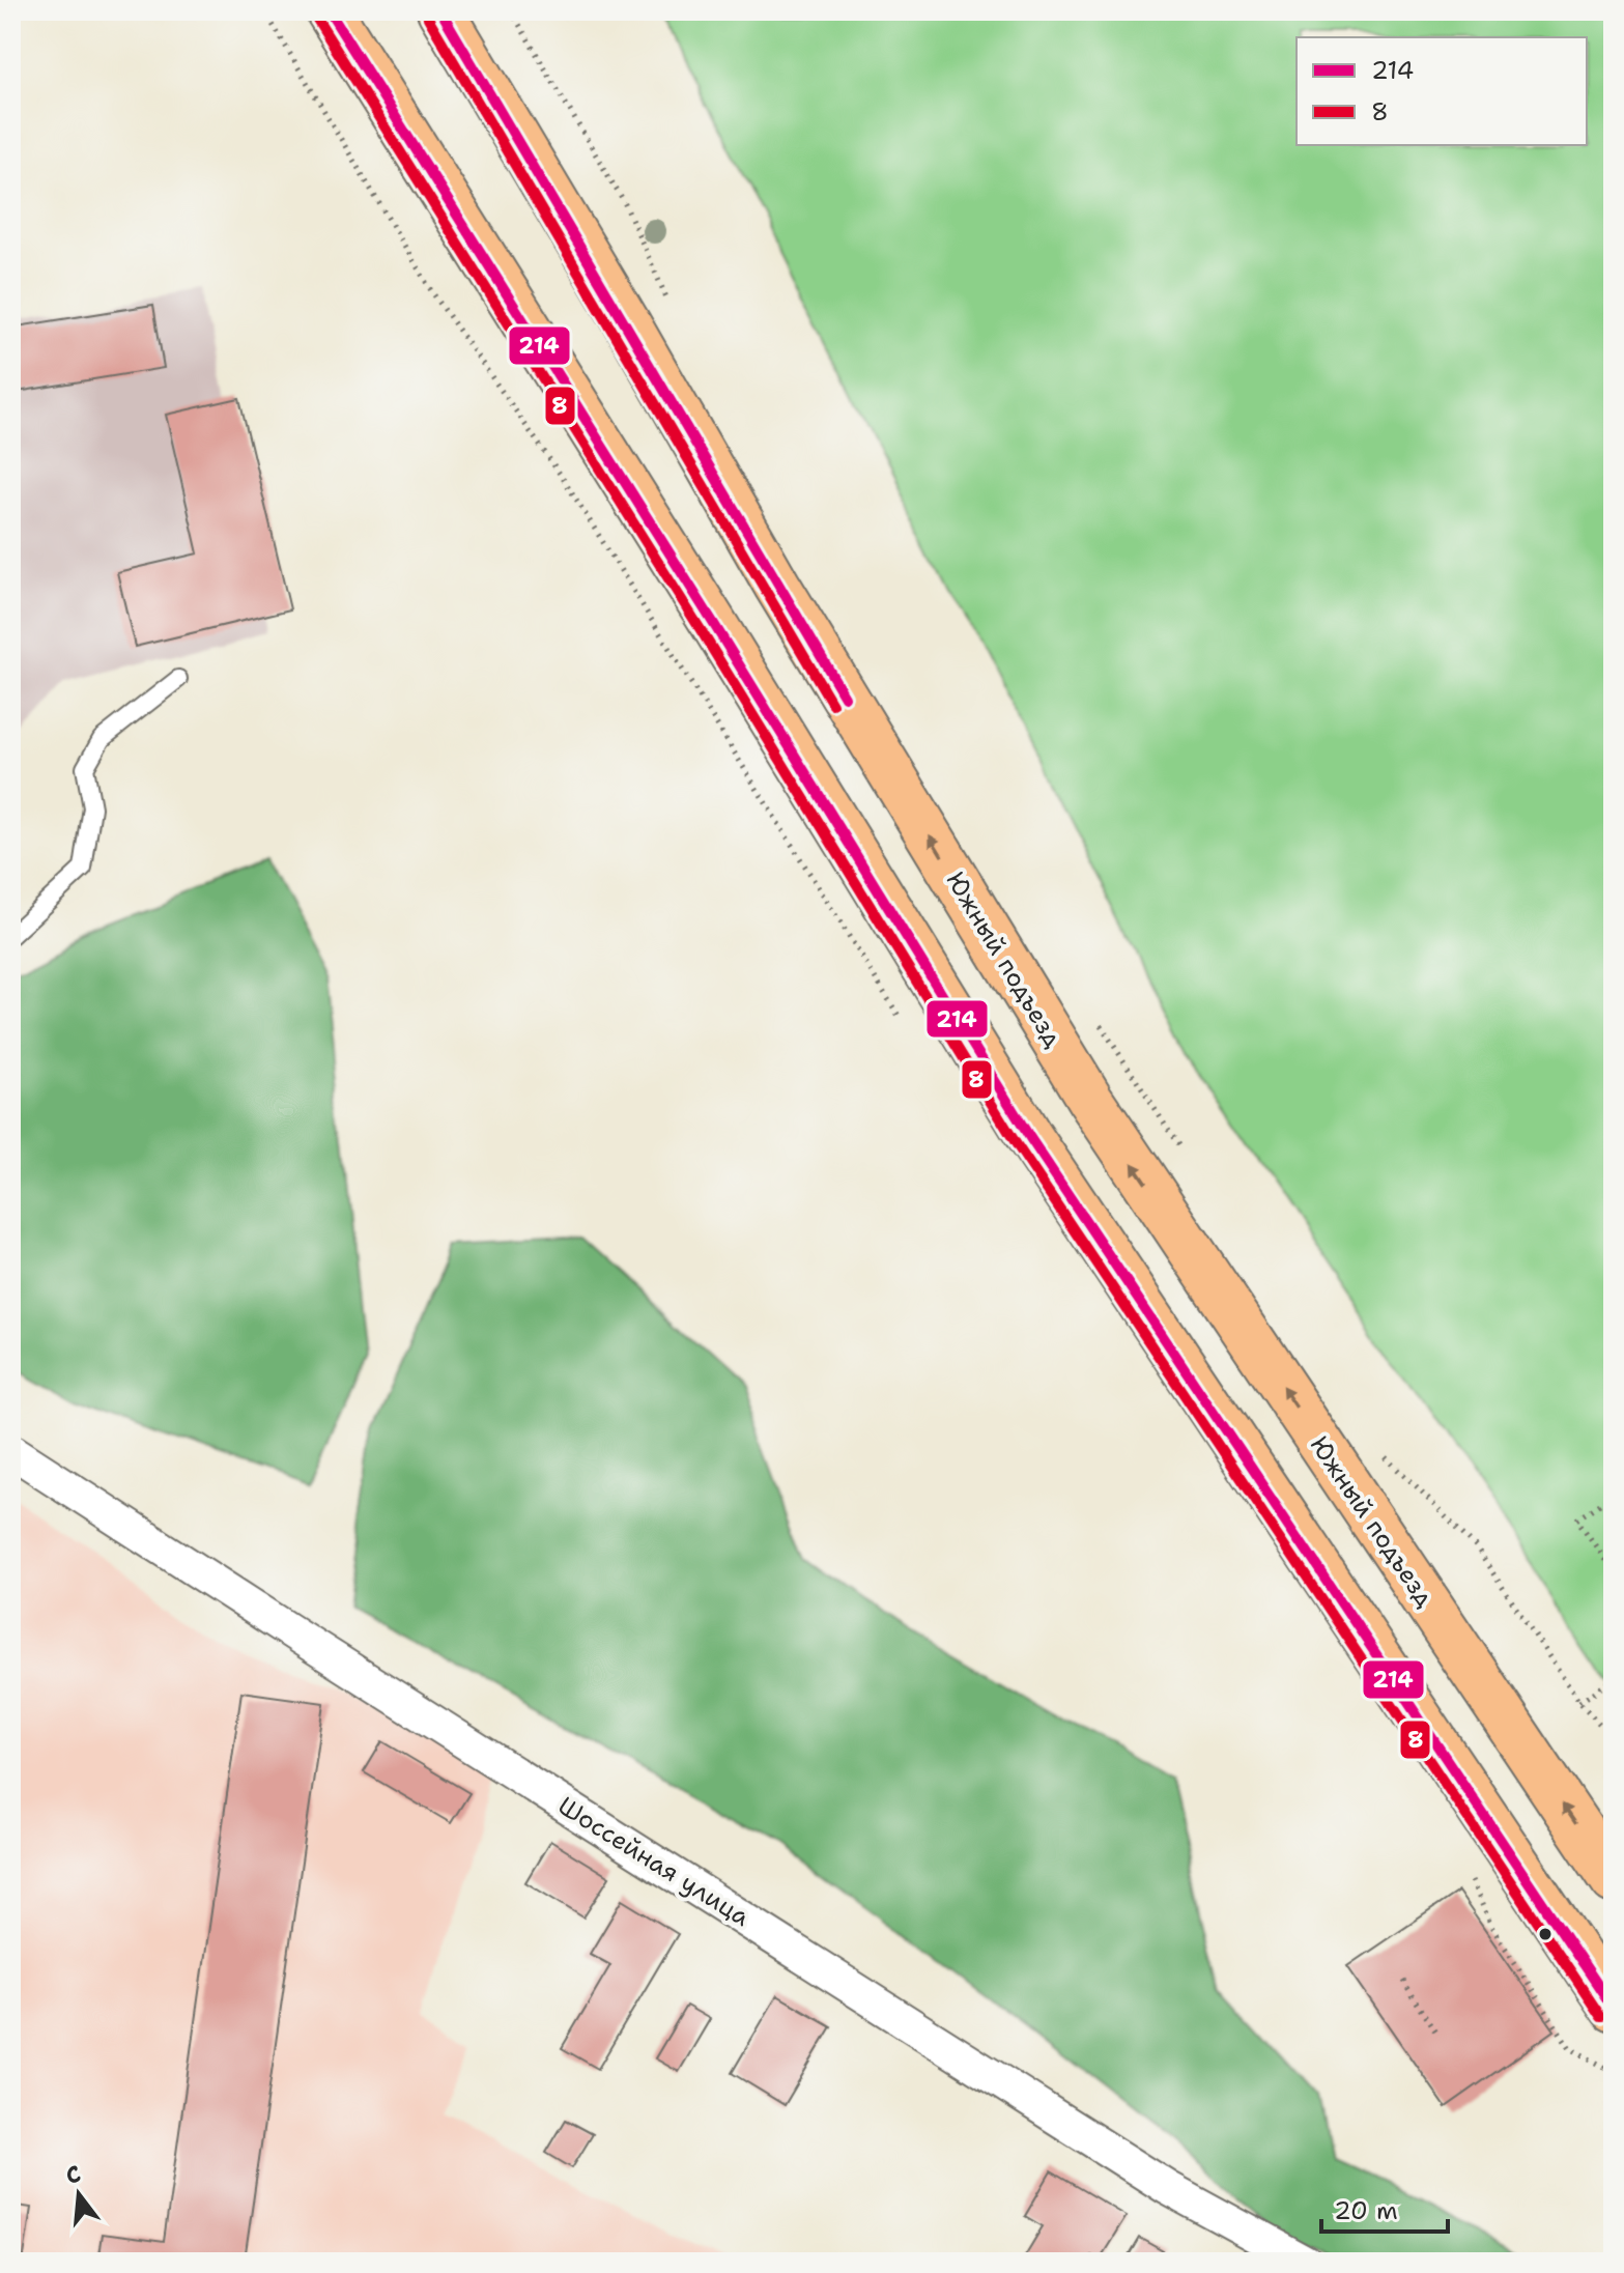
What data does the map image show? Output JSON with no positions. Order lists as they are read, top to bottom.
{
  "streets": {
    "main road": ["Южный подъезд"],
    "street": ["Шоссейная улица"]
  },
  "lines": ["transit line 214", "transit line 8"],
  "legend": ["214", "8"],
  "scale_bar": "20 m",
  "north": "top"
}
